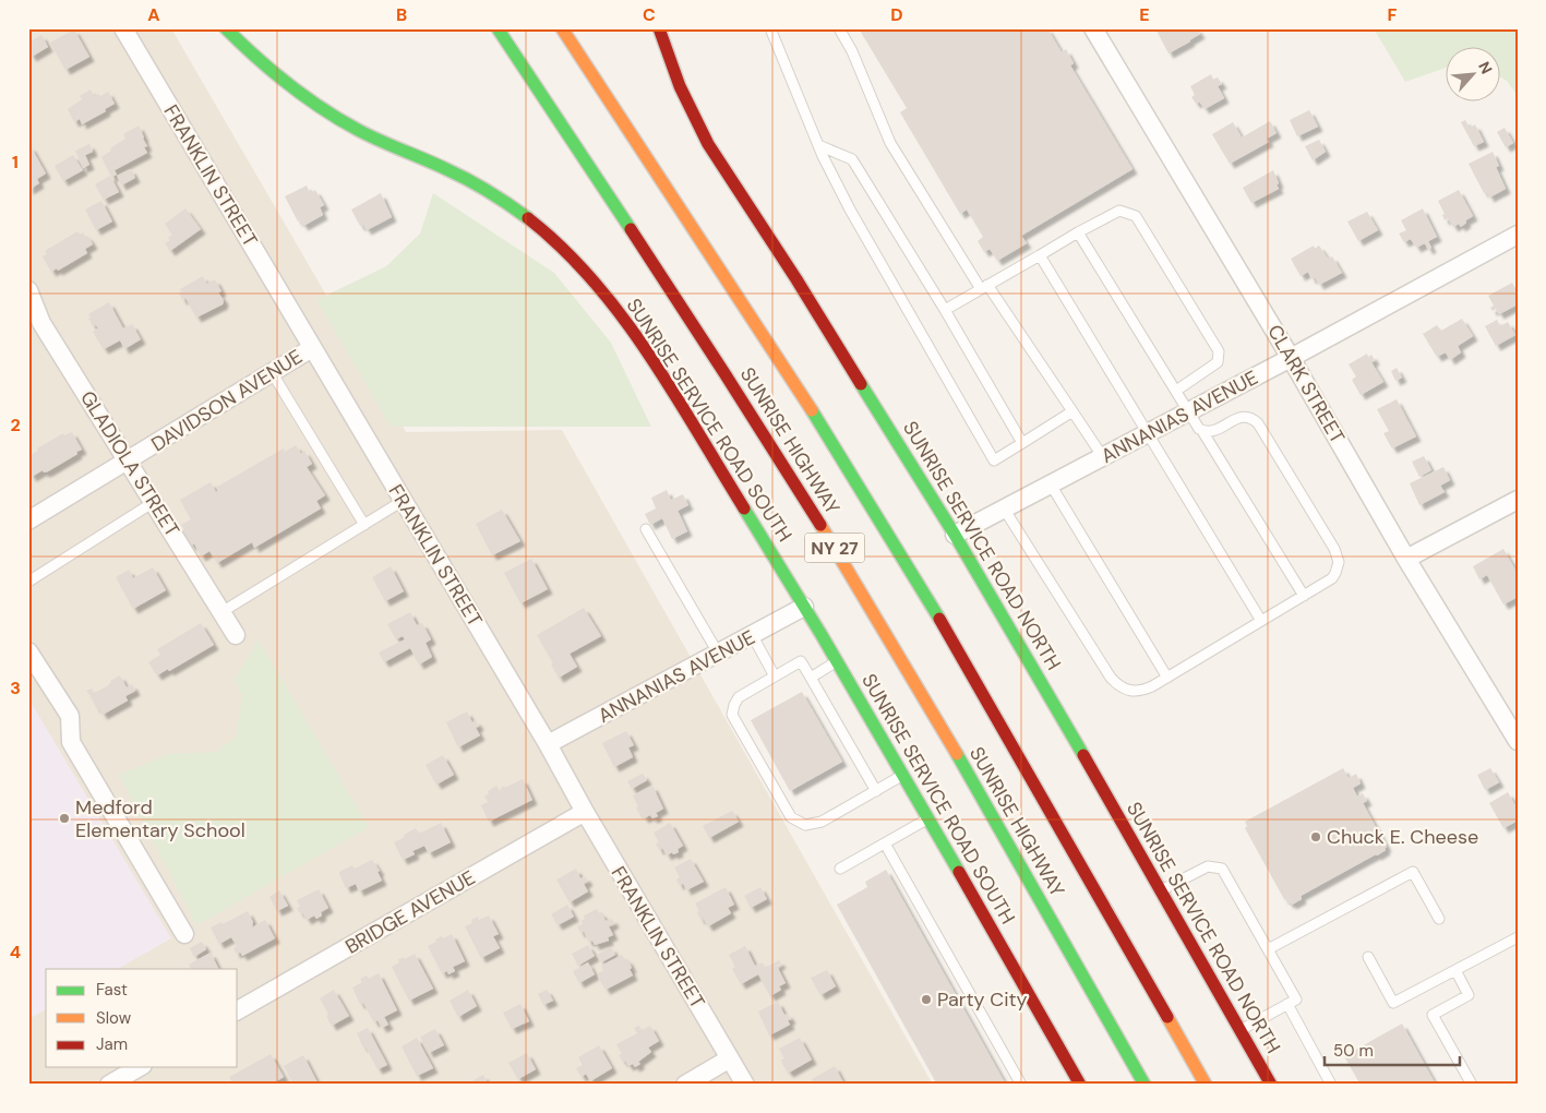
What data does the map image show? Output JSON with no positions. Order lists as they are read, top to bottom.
{
  "streets": {
    "main road": [
      "SUNRISE SERVICE ROAD SOUTH",
      "SUNRISE HIGHWAY",
      "SUNRISE SERVICE ROAD NORTH",
      "NY 27"
    ],
    "street": [
      "FRANKLIN STREET",
      "CLARK STREET",
      "DAVIDSON AVENUE",
      "ANNANIAS AVENUE",
      "GLADIOLA STREET",
      "BRIDGE AVENUE"
    ]
  },
  "crossings": [
    ["FRANKLIN STREET", "DAVIDSON AVENUE"],
    ["FRANKLIN STREET", "ANNANIAS AVENUE"],
    ["FRANKLIN STREET", "BRIDGE AVENUE"],
    ["CLARK STREET", "ANNANIAS AVENUE"],
    ["DAVIDSON AVENUE", "GLADIOLA STREET"],
    ["ANNANIAS AVENUE", "SUNRISE SERVICE ROAD SOUTH"],
    ["ANNANIAS AVENUE", "SUNRISE SERVICE ROAD NORTH"]
  ],
  "places": ["Medford Elementary School", "Chuck E. Cheese", "Party City"],
  "legend": ["Fast", "Slow", "Jam"],
  "scale_bar": "50 m",
  "north": "top right",
  "grid": {
    "columns": [
      "A",
      "B",
      "C",
      "D",
      "E",
      "F"
    ],
    "rows": [
      "1",
      "2",
      "3",
      "4"
    ]
  }
}
